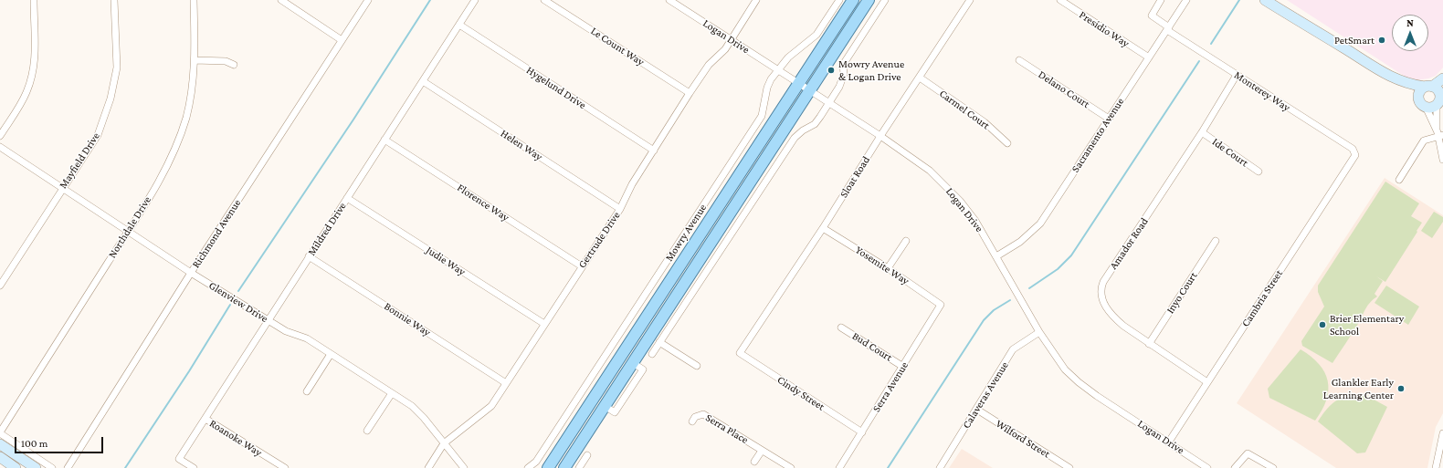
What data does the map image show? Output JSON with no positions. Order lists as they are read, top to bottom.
{
  "streets": {
    "main road": ["Mowry Avenue"],
    "street": [
      "Presidio Way",
      "Logan Drive",
      "Le Count Way",
      "Hygelund Drive",
      "Delano Court",
      "Monterey Way",
      "Carmel Court",
      "Sacramento Avenue",
      "Helen Way",
      "Ide Court",
      "Mayfield Drive",
      "Sloat Road",
      "Florence Way",
      "Northdale Drive",
      "Mildred Drive",
      "Richmond Avenue",
      "Gertrude Drive",
      "Amador Road",
      "Judie Way",
      "Yosemite Way",
      "Inyo Court",
      "Cambria Street",
      "Glenview Drive",
      "Bonnie Way",
      "Bud Court",
      "Serra Avenue",
      "Cindy Street",
      "Calaveras Avenue",
      "Serra Place",
      "Roanoke Way",
      "Wilford Street"
    ]
  },
  "crossings": [
    ["Presidio Way", "Sacramento Avenue"],
    ["Logan Drive", "Sacramento Avenue"],
    ["Logan Drive", "Sloat Road"],
    ["Logan Drive", "Mowry Avenue"],
    ["Logan Drive", "Gertrude Drive"],
    ["Logan Drive", "Cambria Street"],
    ["Logan Drive", "Calaveras Avenue"],
    ["Le Count Way", "Gertrude Drive"],
    ["Hygelund Drive", "Mildred Drive"],
    ["Hygelund Drive", "Gertrude Drive"],
    ["Delano Court", "Sacramento Avenue"],
    ["Monterey Way", "Sacramento Avenue"],
    ["Monterey Way", "Amador Road"],
    ["Monterey Way", "Cambria Street"],
    ["Carmel Court", "Sloat Road"],
    ["Helen Way", "Mildred Drive"],
    ["Helen Way", "Gertrude Drive"],
    ["Ide Court", "Amador Road"],
    ["Mayfield Drive", "Glenview Drive"],
    ["Sloat Road", "Yosemite Way"],
    ["Sloat Road", "Cindy Street"],
    ["Florence Way", "Mildred Drive"],
    ["Florence Way", "Gertrude Drive"],
    ["Northdale Drive", "Glenview Drive"],
    ["Mildred Drive", "Judie Way"],
    ["Mildred Drive", "Glenview Drive"],
    ["Mildred Drive", "Bonnie Way"],
    ["Mildred Drive", "Roanoke Way"],
    ["Richmond Avenue", "Glenview Drive"],
    ["Gertrude Drive", "Judie Way"],
    ["Gertrude Drive", "Glenview Drive"],
    ["Gertrude Drive", "Bonnie Way"],
    ["Amador Road", "Inyo Court"],
    ["Amador Road", "Cambria Street"],
    ["Yosemite Way", "Serra Avenue"],
    ["Bud Court", "Serra Avenue"],
    ["Serra Avenue", "Cindy Street"],
    ["Calaveras Avenue", "Wilford Street"]
  ],
  "places": [
    "PetSmart",
    "Mowry Avenue & Logan Drive",
    "Brier Elementary School",
    "Glankler Early Learning Center"
  ],
  "scale_bar": "100 m",
  "north": "top"
}
